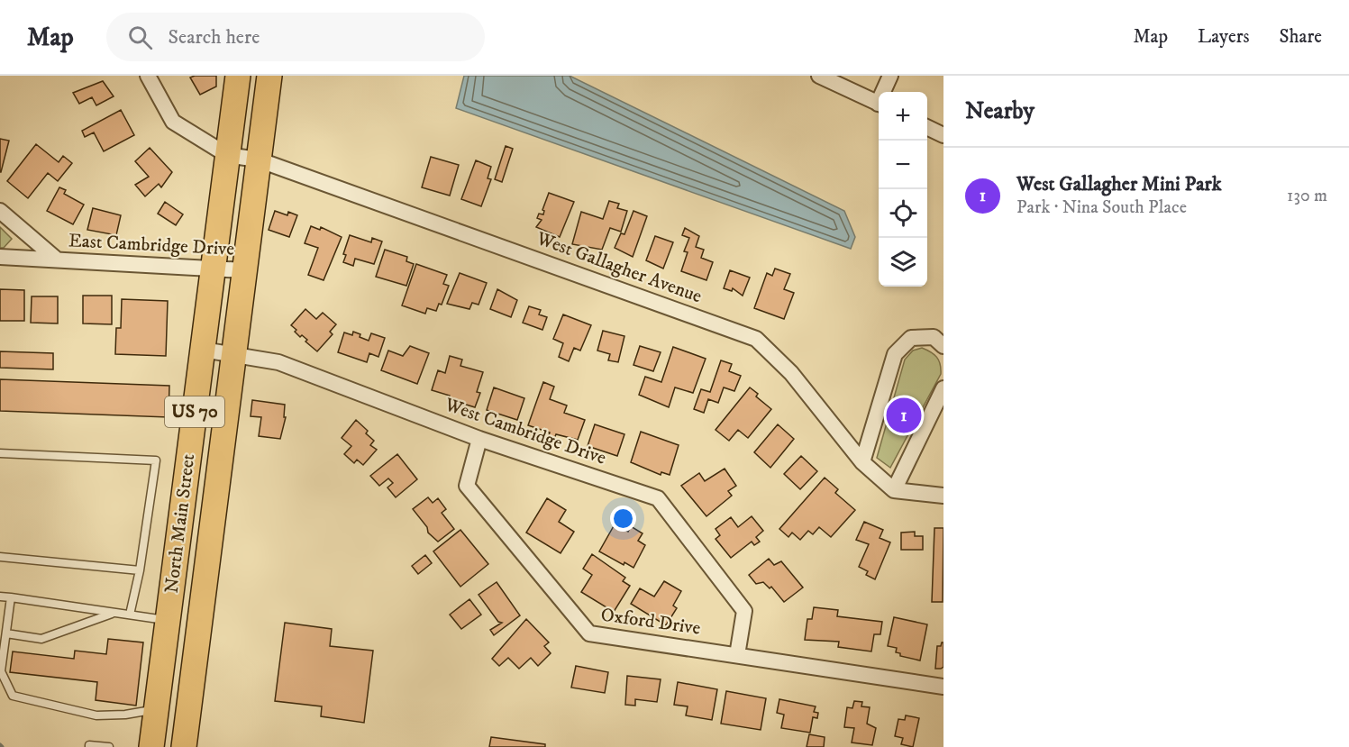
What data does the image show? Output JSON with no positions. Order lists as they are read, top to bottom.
{
  "streets": {
    "main road": ["US 70", "North Main Street"],
    "street": [
      "East Cambridge Drive",
      "West Gallagher Avenue",
      "West Cambridge Drive",
      "Oxford Drive"
    ]
  },
  "crossings": [
    ["East Cambridge Drive", "North Main Street"],
    ["West Gallagher Avenue", "North Main Street"],
    ["West Cambridge Drive", "North Main Street"],
    ["West Cambridge Drive", "Oxford Drive"]
  ],
  "page": {
    "header": "Map",
    "search": "Search here",
    "nav": ["Map", "Layers", "Share"],
    "heading": "Nearby",
    "map_buttons": ["+", "−"],
    "list": [
      {
        "mark": "1",
        "name": "West Gallagher Mini Park",
        "note": "Park · Nina South Place",
        "value": "130 m"
      }
    ],
    "pins": "1"
  }
}
